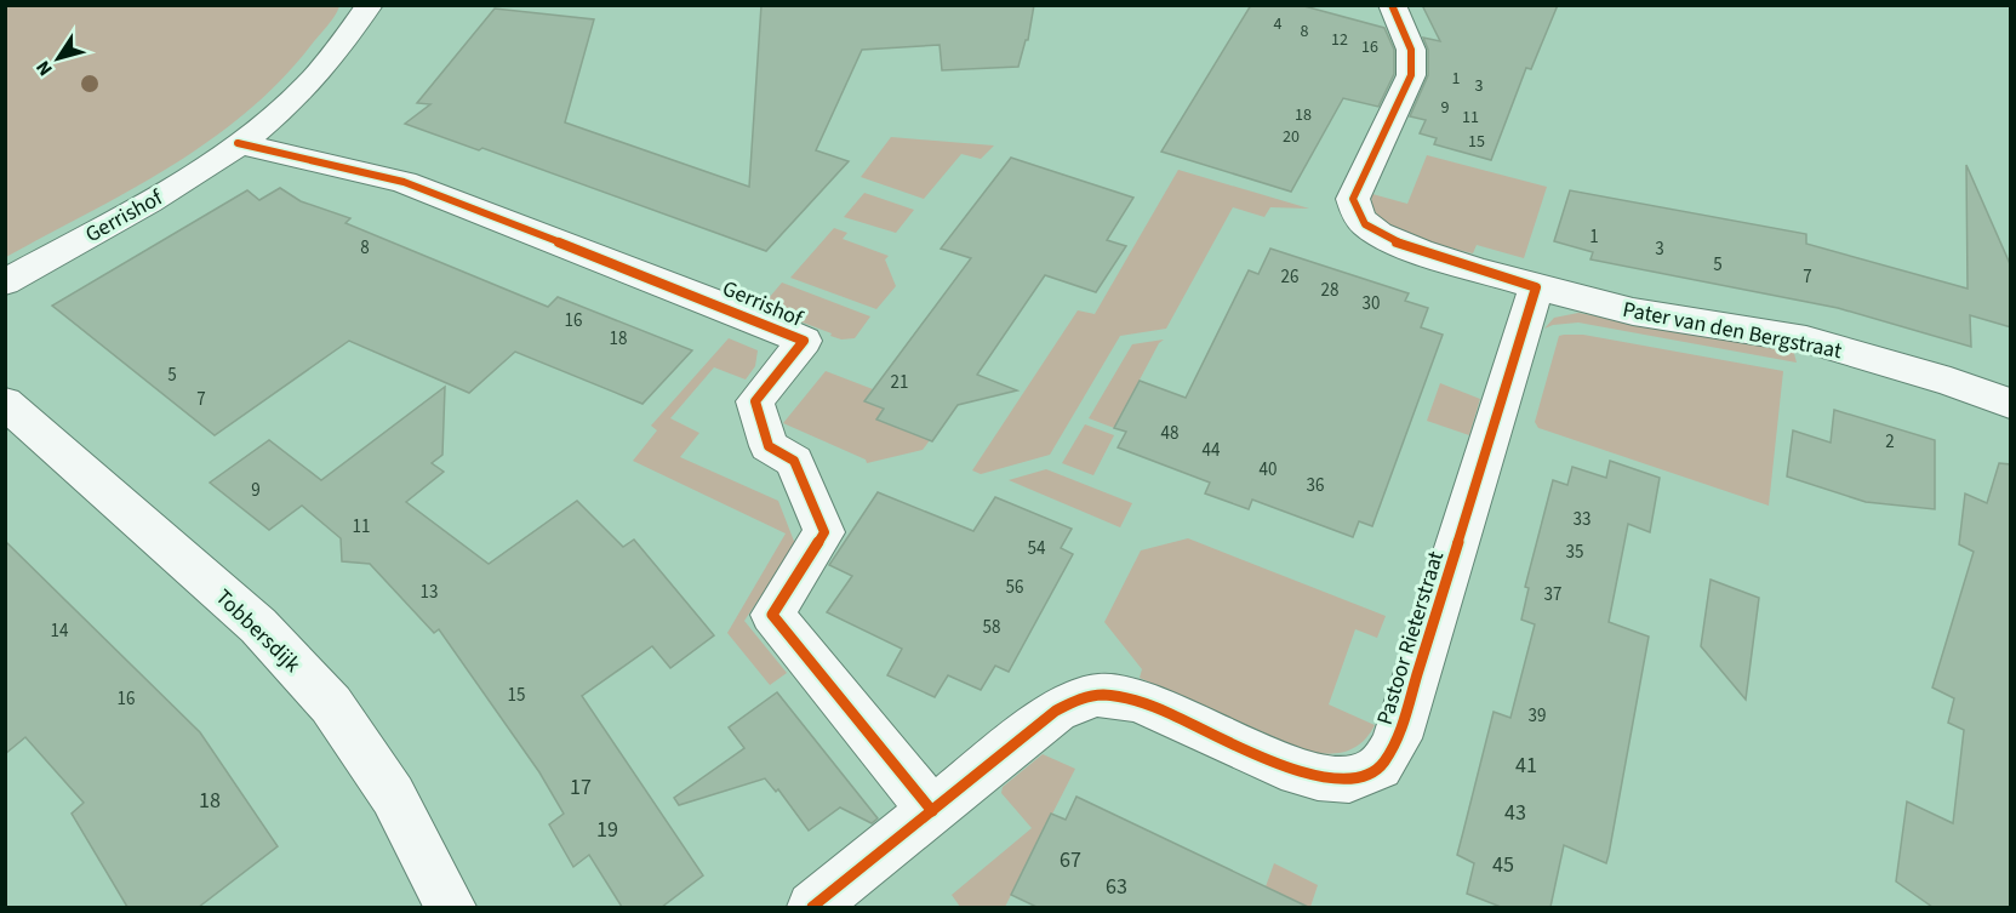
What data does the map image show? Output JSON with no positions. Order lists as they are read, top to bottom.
{
  "streets": {
    "street": [
      "Gerrishof",
      "Pater van den Bergstraat",
      "Tobbersdijk",
      "Pastoor Rieterstraat"
    ]
  },
  "crossings": [
    ["Gerrishof", "Pastoor Rieterstraat"],
    ["Pater van den Bergstraat", "Pastoor Rieterstraat"]
  ],
  "house_numbers": [
    "4",
    "8",
    "12",
    "16",
    "1",
    "3",
    "9",
    "18",
    "11",
    "20",
    "15",
    "1",
    "8",
    "3",
    "5",
    "26",
    "7",
    "28",
    "30",
    "16",
    "18",
    "5",
    "21",
    "7",
    "48",
    "2",
    "44",
    "40",
    "36",
    "9",
    "33",
    "11",
    "54",
    "35",
    "56",
    "13",
    "37",
    "58",
    "14",
    "15",
    "16",
    "39",
    "41",
    "17",
    "18",
    "43",
    "19",
    "67",
    "45",
    "63"
  ],
  "north": "bottom left"
}
